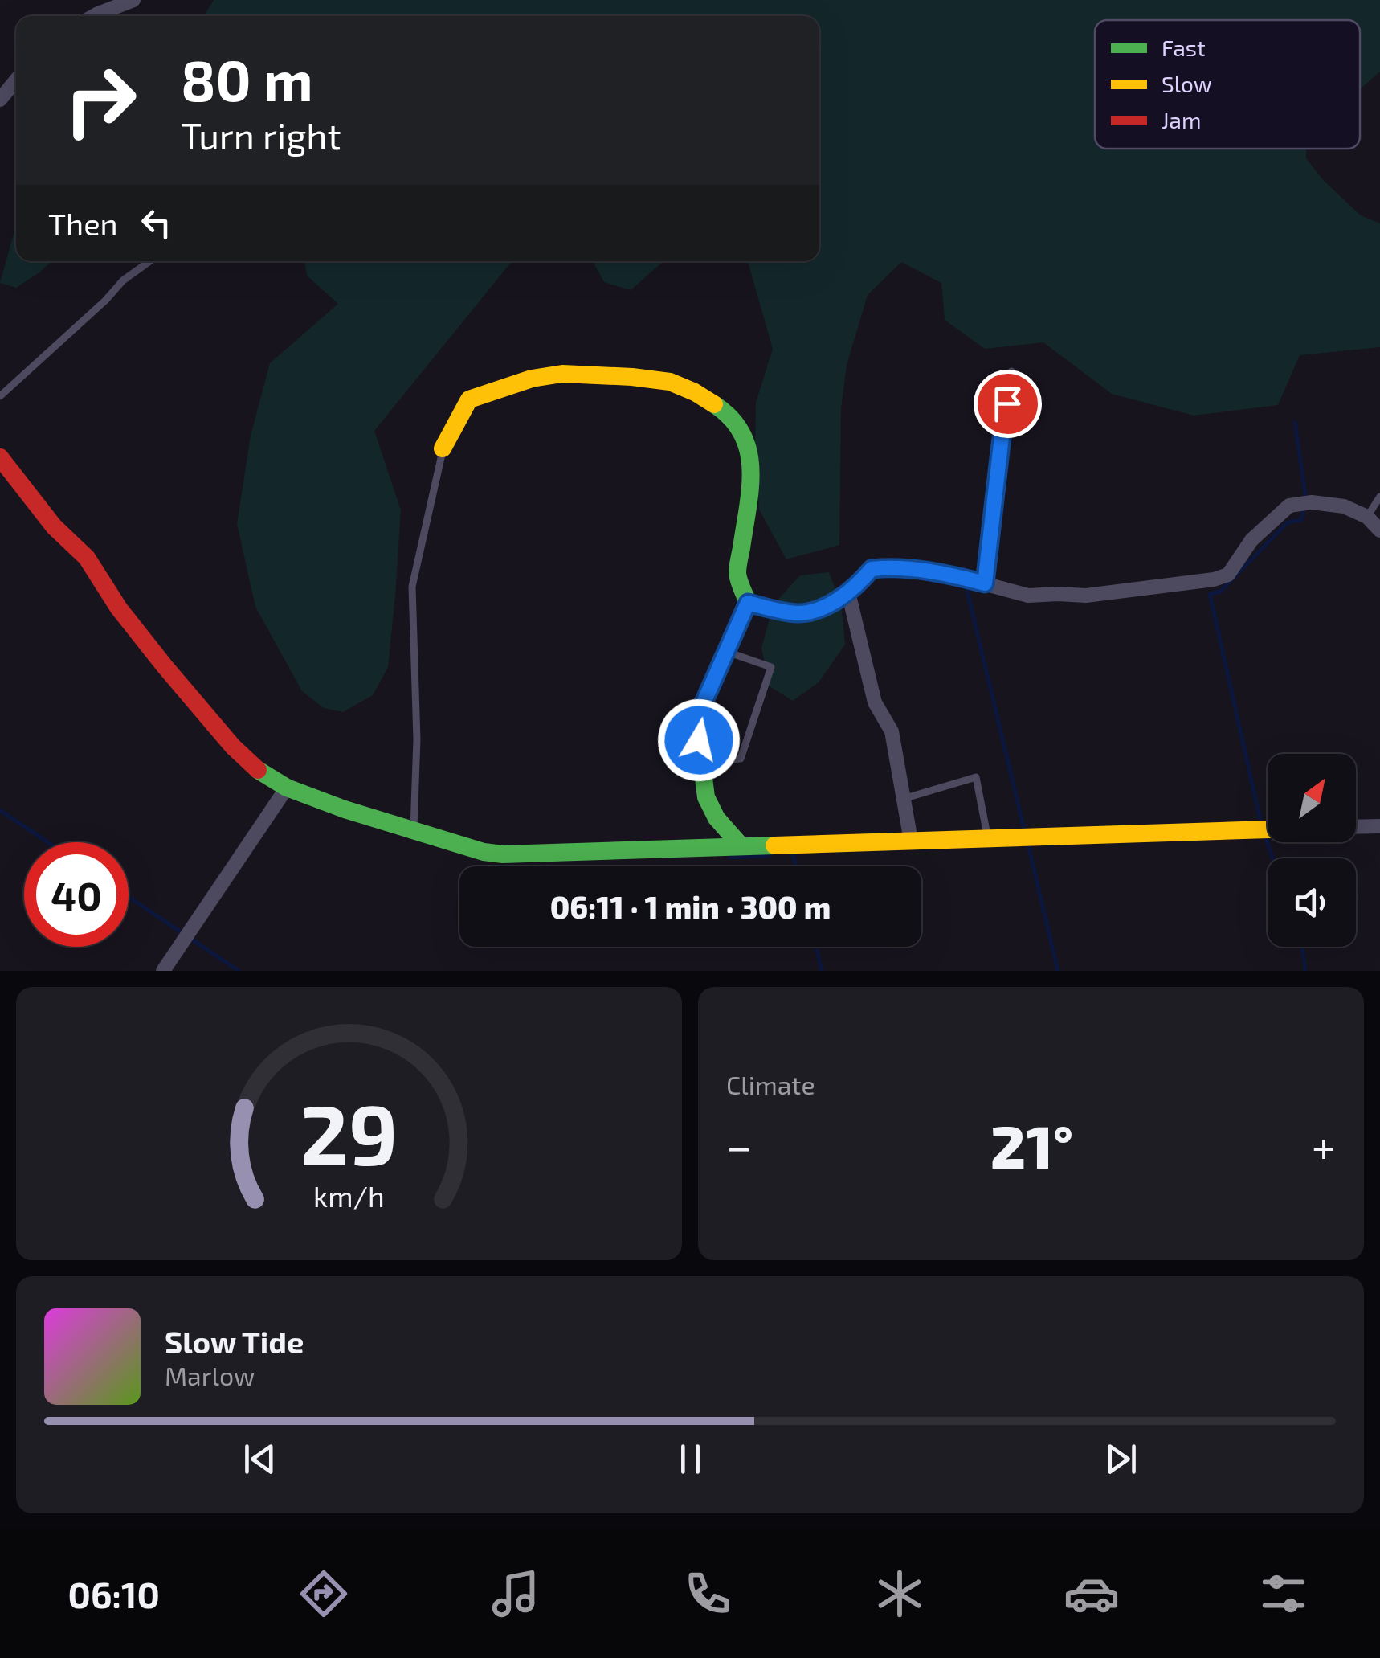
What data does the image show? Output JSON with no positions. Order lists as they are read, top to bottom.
{
  "legend": ["Fast", "Slow", "Jam"],
  "north": "top right",
  "page": {
    "turn": ["80 m", "Turn right"],
    "then": "Then",
    "limit": "40",
    "trip": "06:11 · 1 min · 300 m",
    "tile": "Climate",
    "heat": ["−", "21°", "+"],
    "song": ["Slow Tide", "Marlow"],
    "tabs": "06:10",
    "gauge": ["29", "km/h"]
  }
}
